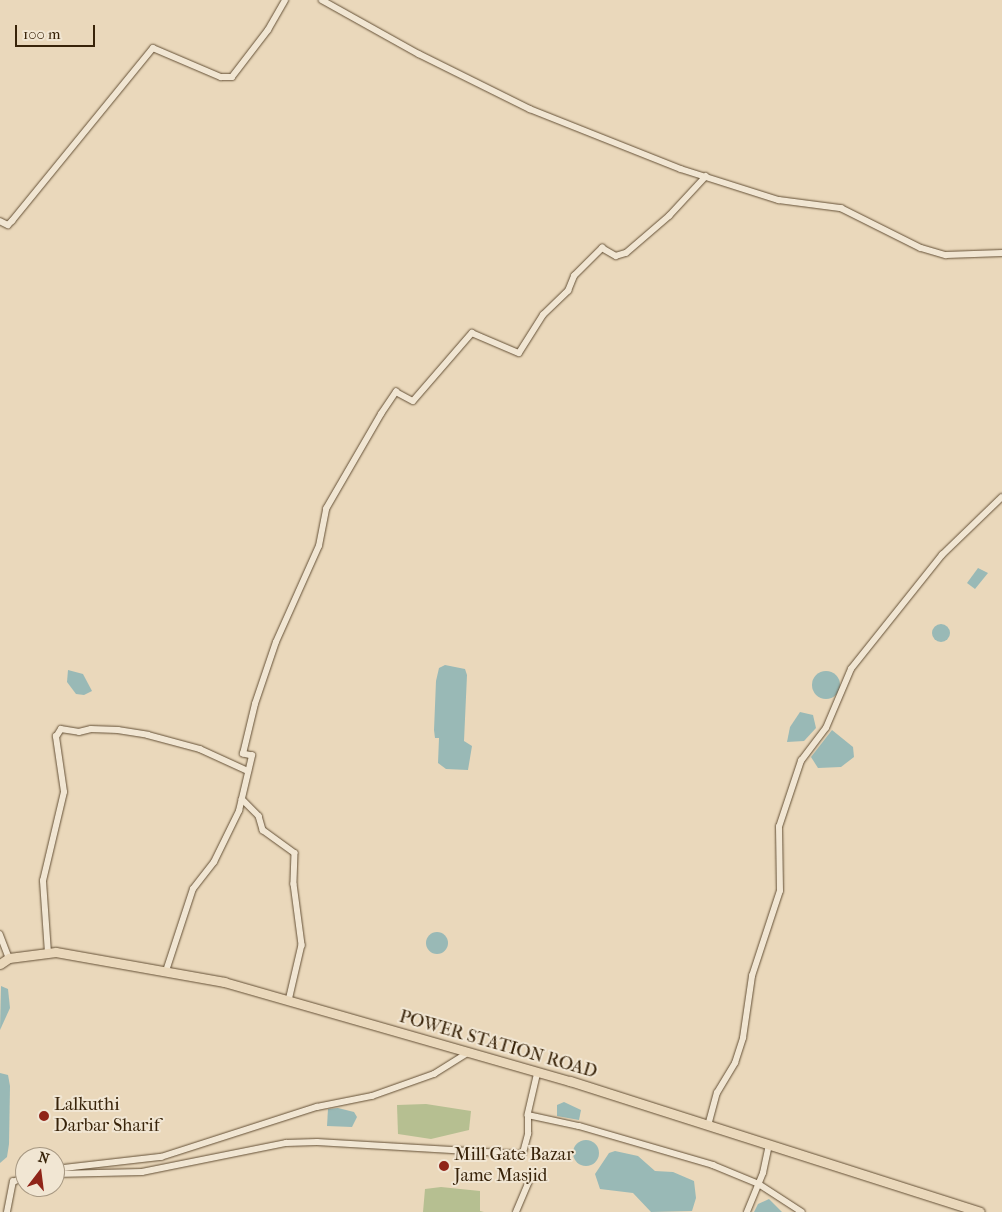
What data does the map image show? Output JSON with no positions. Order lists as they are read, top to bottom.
{
  "streets": {
    "main road": ["POWER STATION ROAD"]
  },
  "places": ["Lalkuthi Darbar Sharif", "Mill Gate Bazar Jame Masjid"],
  "scale_bar": "100 m",
  "north": "top"
}
